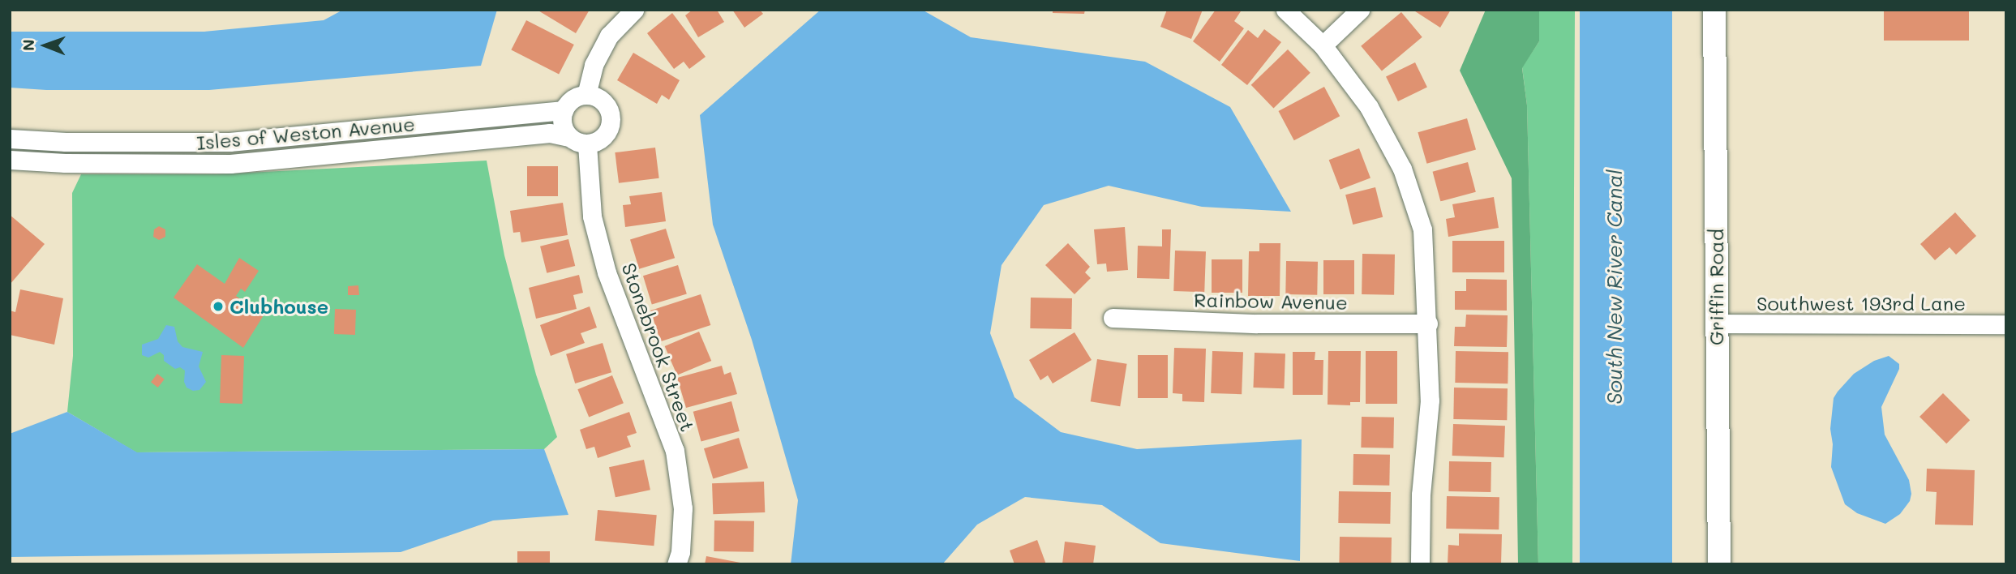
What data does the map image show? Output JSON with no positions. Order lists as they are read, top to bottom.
{
  "streets": {
    "main road": ["Griffin Road"],
    "street": [
      "Isles of Weston Avenue",
      "Rainbow Avenue",
      "Southwest 193rd Lane",
      "Stonebrook Street"
    ]
  },
  "crossings": [
    ["Isles of Weston Avenue", "Stonebrook Street"],
    ["Griffin Road", "Southwest 193rd Lane"]
  ],
  "water": ["South New River Canal"],
  "places": ["Clubhouse"],
  "north": "left"
}
